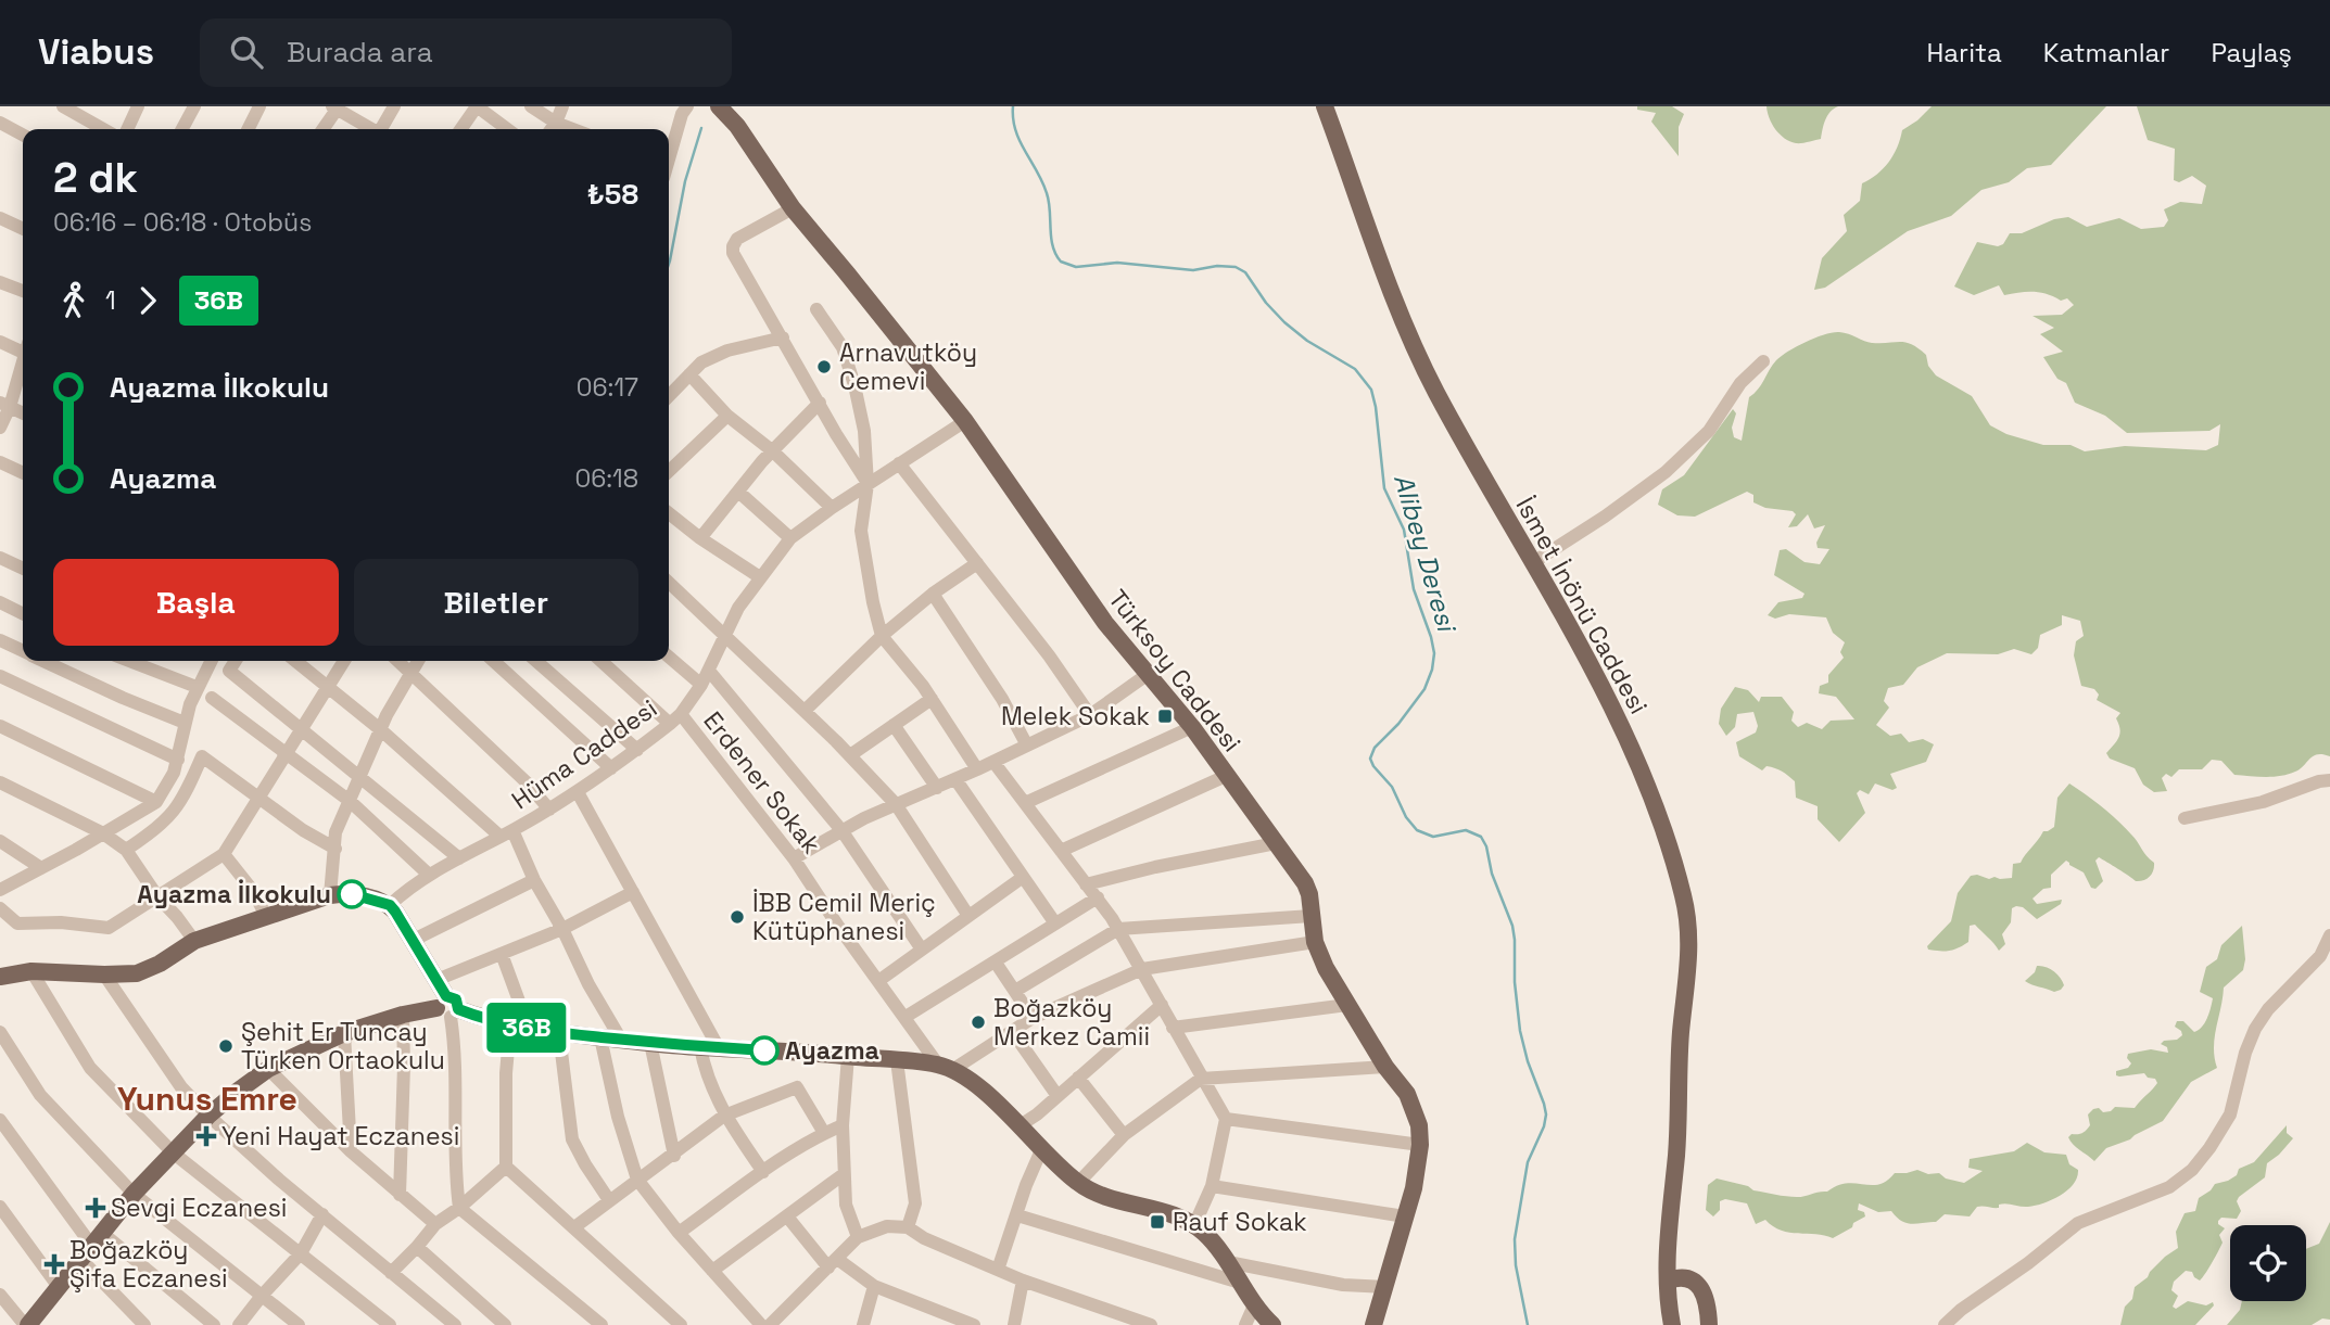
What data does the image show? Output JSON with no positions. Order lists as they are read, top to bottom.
{
  "streets": {
    "main road": ["İsmet İnönü Caddesi", "Türksoy Caddesi"],
    "street": ["Hüma Caddesi", "Erdener Sokak"]
  },
  "crossings": [
    ["Türksoy Caddesi", "Hüma Caddesi"],
    ["Hüma Caddesi", "Erdener Sokak"]
  ],
  "districts": ["Yunus Emre"],
  "water": ["Alibey Deresi"],
  "places": {
    "other": [
      "Arnavutköy Cemevi",
      "Ayazma İlkokulu",
      "İBB Cemil Meriç Kütüphanesi",
      "Boğazköy Merkez Camii",
      "Şehit Er Tuncay Türken Ortaokulu",
      "Ayazma"
    ],
    "transit": ["Melek Sokak", "Rauf Sokak"],
    "health": ["Yeni Hayat Eczanesi", "Sevgi Eczanesi", "Boğazköy Şifa Eczanesi"]
  },
  "lines": ["bus line 36B"],
  "page": {
    "header": "Viabus",
    "search": "Burada ara",
    "nav": ["Harita", "Katmanlar", "Paylaş"],
    "on_map": "36B",
    "heading": ["2 dk", "06:16 – 06:18 · Otobüs", "₺58"],
    "legs": ["1", "36B"],
    "list": [
      {
        "name": "Ayazma İlkokulu",
        "value": "06:17"
      },
      {
        "name": "Ayazma",
        "value": "06:18"
      }
    ],
    "buttons": ["Başla", "Biletler"]
  }
}
